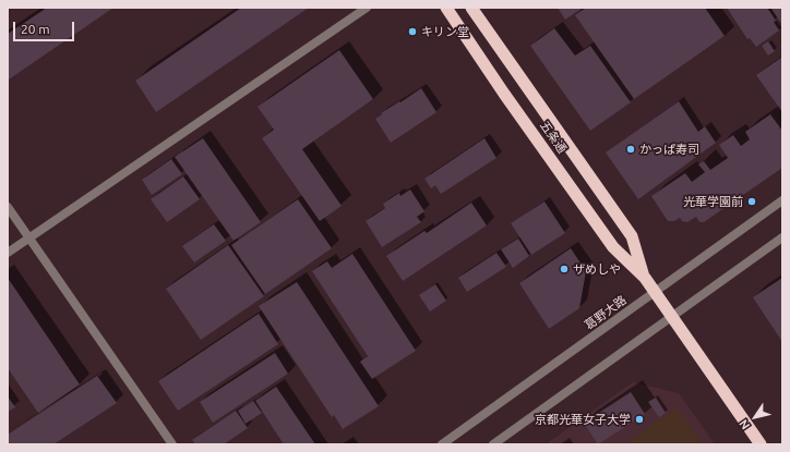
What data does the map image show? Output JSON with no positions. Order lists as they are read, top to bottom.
{
  "streets": {
    "highway": ["五条通"],
    "street": ["葛野大路"]
  },
  "crossings": [
    ["五条通", "葛野大路"]
  ],
  "places": [
    "キリン堂",
    "かっぱ寿司",
    "光華学園前",
    "ザめしや",
    "京都光華女子大学"
  ],
  "scale_bar": "20 m",
  "north": "bottom left"
}
